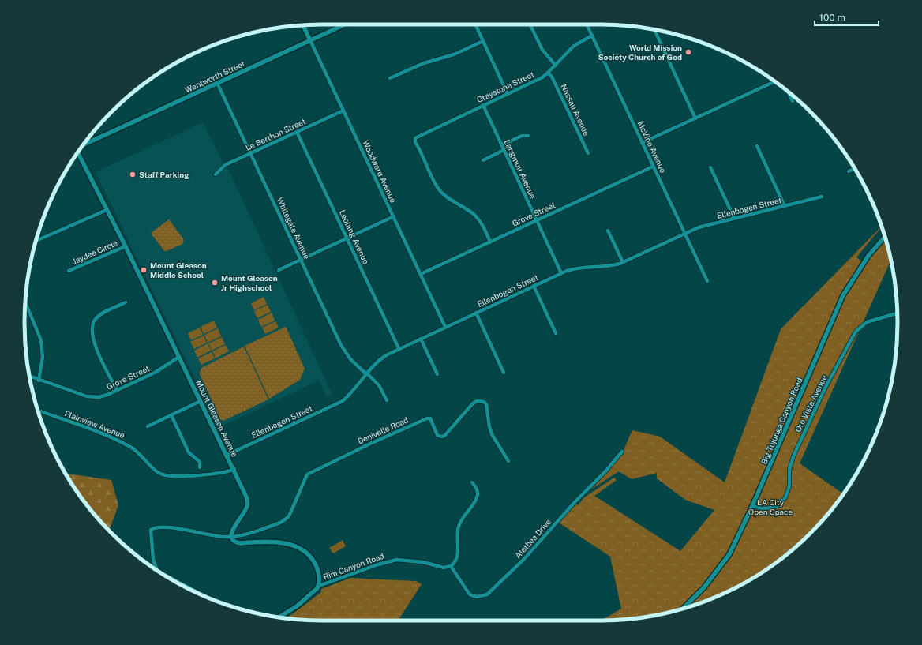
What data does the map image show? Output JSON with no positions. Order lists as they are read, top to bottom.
{
  "streets": {
    "street": [
      "Wentworth Street",
      "Graystone Street",
      "Nassau Avenue",
      "Le Berthon Street",
      "McVine Avenue",
      "Langmuir Avenue",
      "Woodward Avenue",
      "Ellenbogen Street",
      "Grove Street",
      "Whitegate Avenue",
      "Leolang Avenue",
      "Jaydee Circle",
      "Oro Vista Avenue",
      "Mount Gleason Avenue",
      "Big Tujunga Canyon Road",
      "Plainview Avenue",
      "Denivelle Road",
      "Alethea Drive",
      "Rim Canyon Road"
    ]
  },
  "crossings": [
    ["Wentworth Street", "Woodward Avenue"],
    ["Wentworth Street", "Whitegate Avenue"],
    ["Graystone Street", "Nassau Avenue"],
    ["Graystone Street", "McVine Avenue"],
    ["Graystone Street", "Langmuir Avenue"],
    ["Graystone Street", "Grove Street"],
    ["Le Berthon Street", "Woodward Avenue"],
    ["Le Berthon Street", "Whitegate Avenue"],
    ["Le Berthon Street", "Leolang Avenue"],
    ["McVine Avenue", "Ellenbogen Street"],
    ["McVine Avenue", "Grove Street"],
    ["Langmuir Avenue", "Ellenbogen Street"],
    ["Langmuir Avenue", "Grove Street"],
    ["Woodward Avenue", "Ellenbogen Street"],
    ["Woodward Avenue", "Grove Street"],
    ["Ellenbogen Street", "Whitegate Avenue"],
    ["Ellenbogen Street", "Leolang Avenue"],
    ["Ellenbogen Street", "Mount Gleason Avenue"],
    ["Grove Street", "Mount Gleason Avenue"],
    ["Jaydee Circle", "Mount Gleason Avenue"],
    ["Oro Vista Avenue", "Big Tujunga Canyon Road"],
    ["Mount Gleason Avenue", "Plainview Avenue"],
    ["Mount Gleason Avenue", "Denivelle Road"],
    ["Alethea Drive", "Rim Canyon Road"]
  ],
  "parks": ["LA City Open Space"],
  "places": [
    "World Mission Society Church of God",
    "Staff Parking",
    "Mount Gleason Middle School",
    "Mount Gleason Jr Highschool"
  ],
  "scale_bar": "100 m"
}
